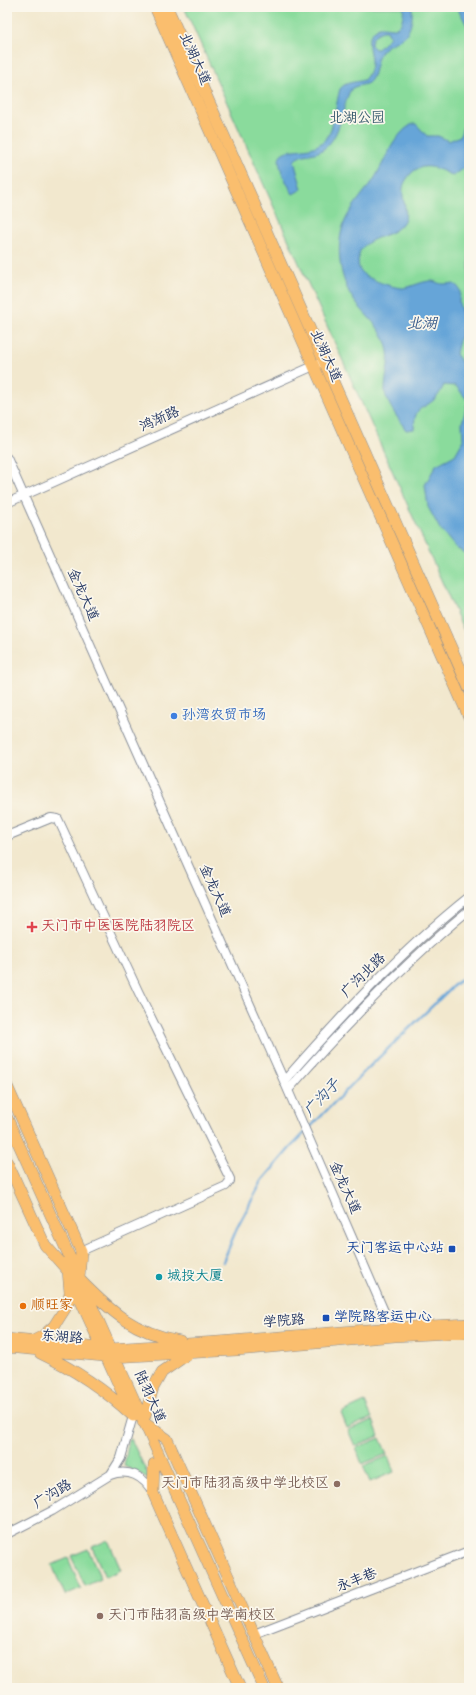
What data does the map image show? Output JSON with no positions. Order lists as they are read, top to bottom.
{
  "streets": {
    "main road": [
      "北湖大道",
      "学院路",
      "东湖路",
      "陆羽大道"
    ],
    "street": [
      "鸿渐路",
      "金龙大道",
      "广沟北路",
      "广沟路",
      "永丰巷"
    ]
  },
  "crossings": [
    ["北湖大道", "鸿渐路"],
    ["鸿渐路", "金龙大道"],
    ["金龙大道", "广沟北路"],
    ["金龙大道", "学院路"],
    ["学院路", "东湖路"],
    ["学院路", "陆羽大道"],
    ["东湖路", "陆羽大道"]
  ],
  "water": ["北湖", "广沟子"],
  "parks": ["北湖公园"],
  "places": {
    "other": [
      "孙湾农贸市场",
      "城投大厦",
      "顺旺家",
      "天门市陆羽高级中学北校区",
      "天门市陆羽高级中学南校区"
    ],
    "health": ["天门市中医医院陆羽院区"],
    "transit": ["天门客运中心站", "学院路客运中心"]
  }
}
